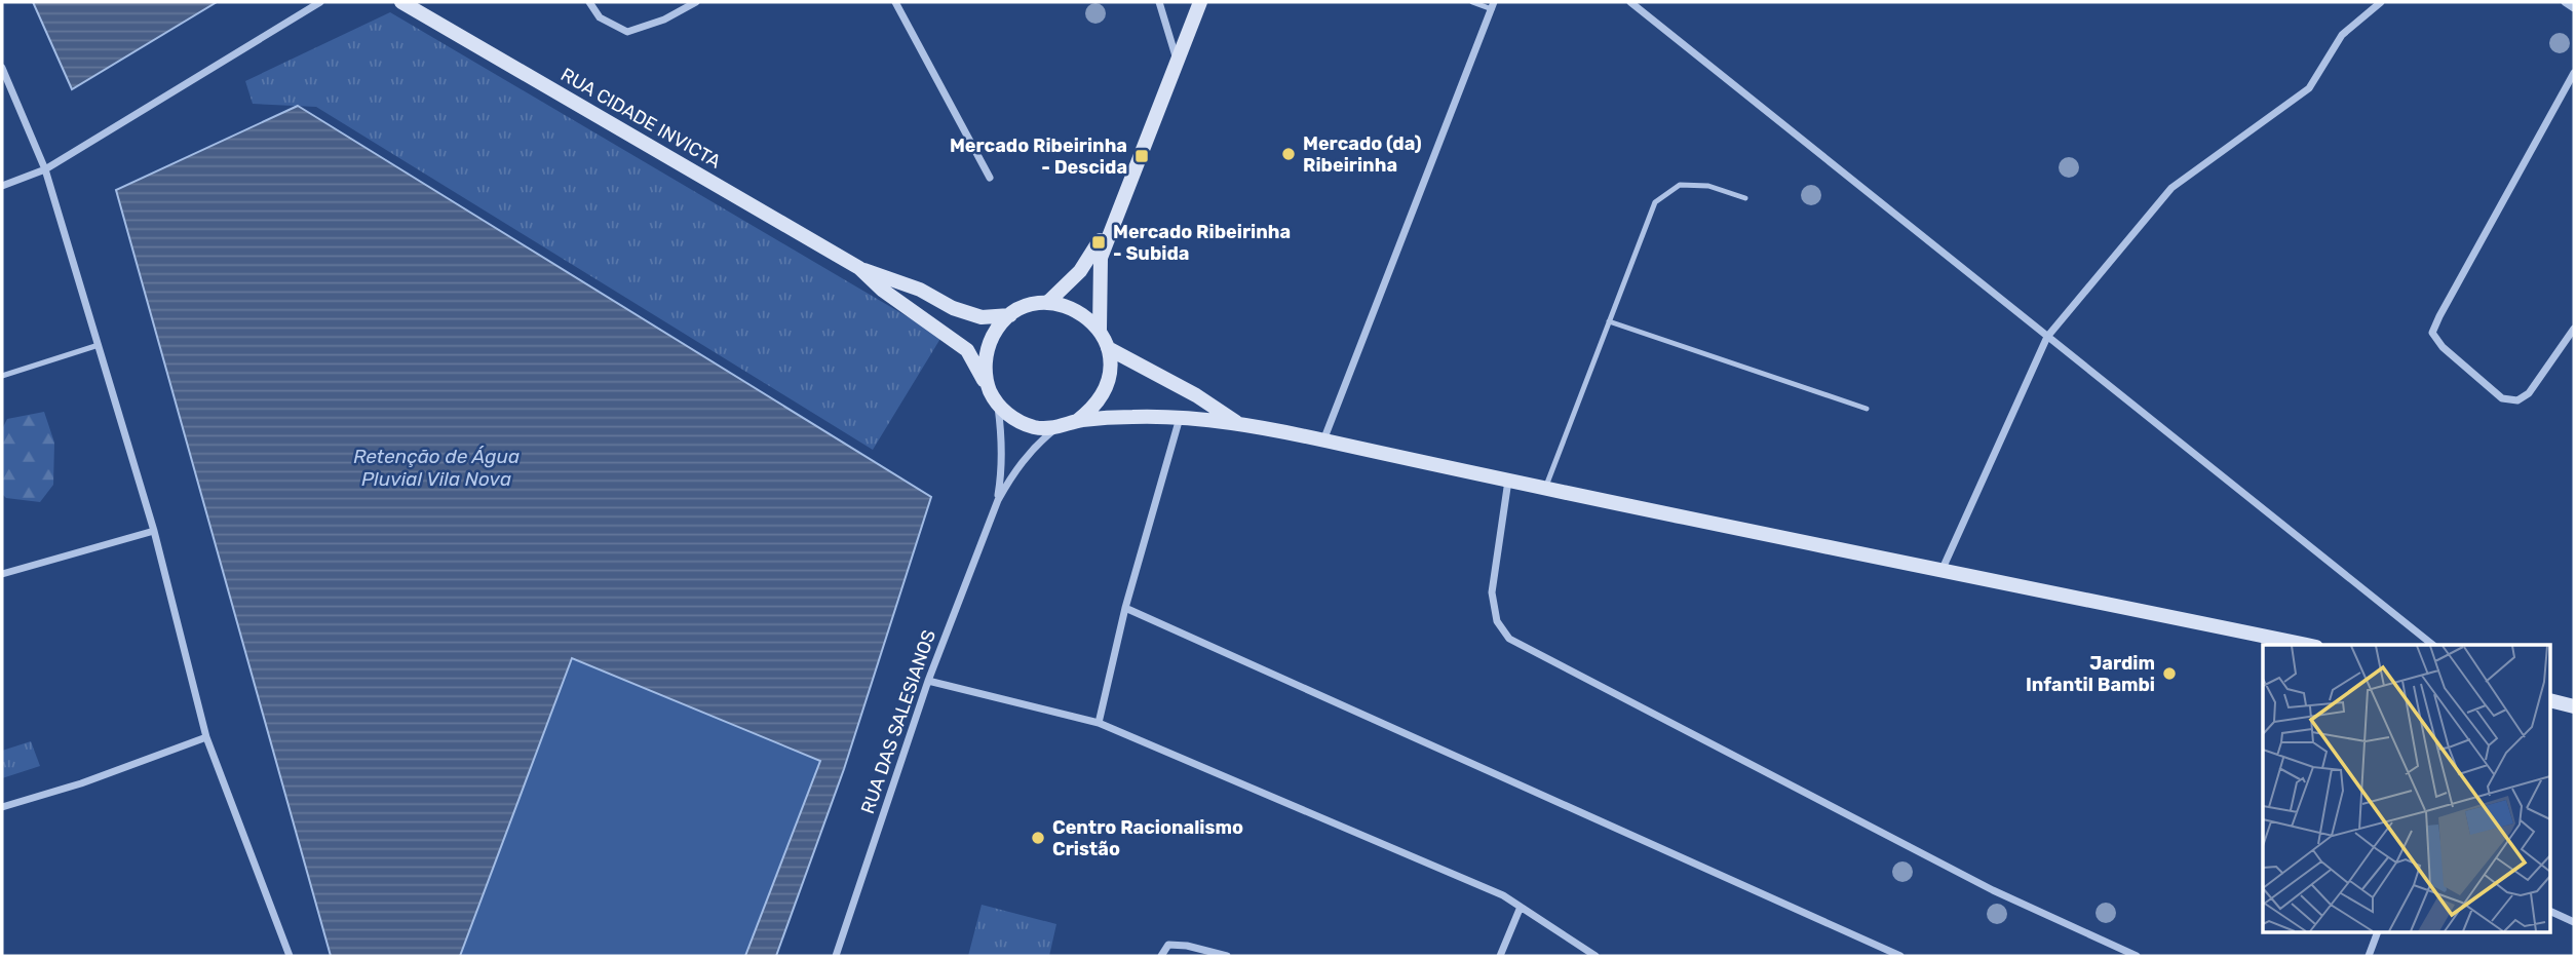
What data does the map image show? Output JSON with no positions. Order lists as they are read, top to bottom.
{
  "streets": {
    "main road": ["RUA CIDADE INVICTA"],
    "street": ["RUA DAS SALESIANOS"]
  },
  "crossings": [
    ["RUA CIDADE INVICTA", "RUA DAS SALESIANOS"]
  ],
  "water": ["Retenção de Água Pluvial Vila Nova"],
  "places": {
    "other": ["Mercado (da) Ribeirinha", "Jardim Infantil Bambi", "Centro Racionalismo Cristão"],
    "transit": ["Mercado Ribeirinha - Descida", "Mercado Ribeirinha - Subida"]
  }
}
